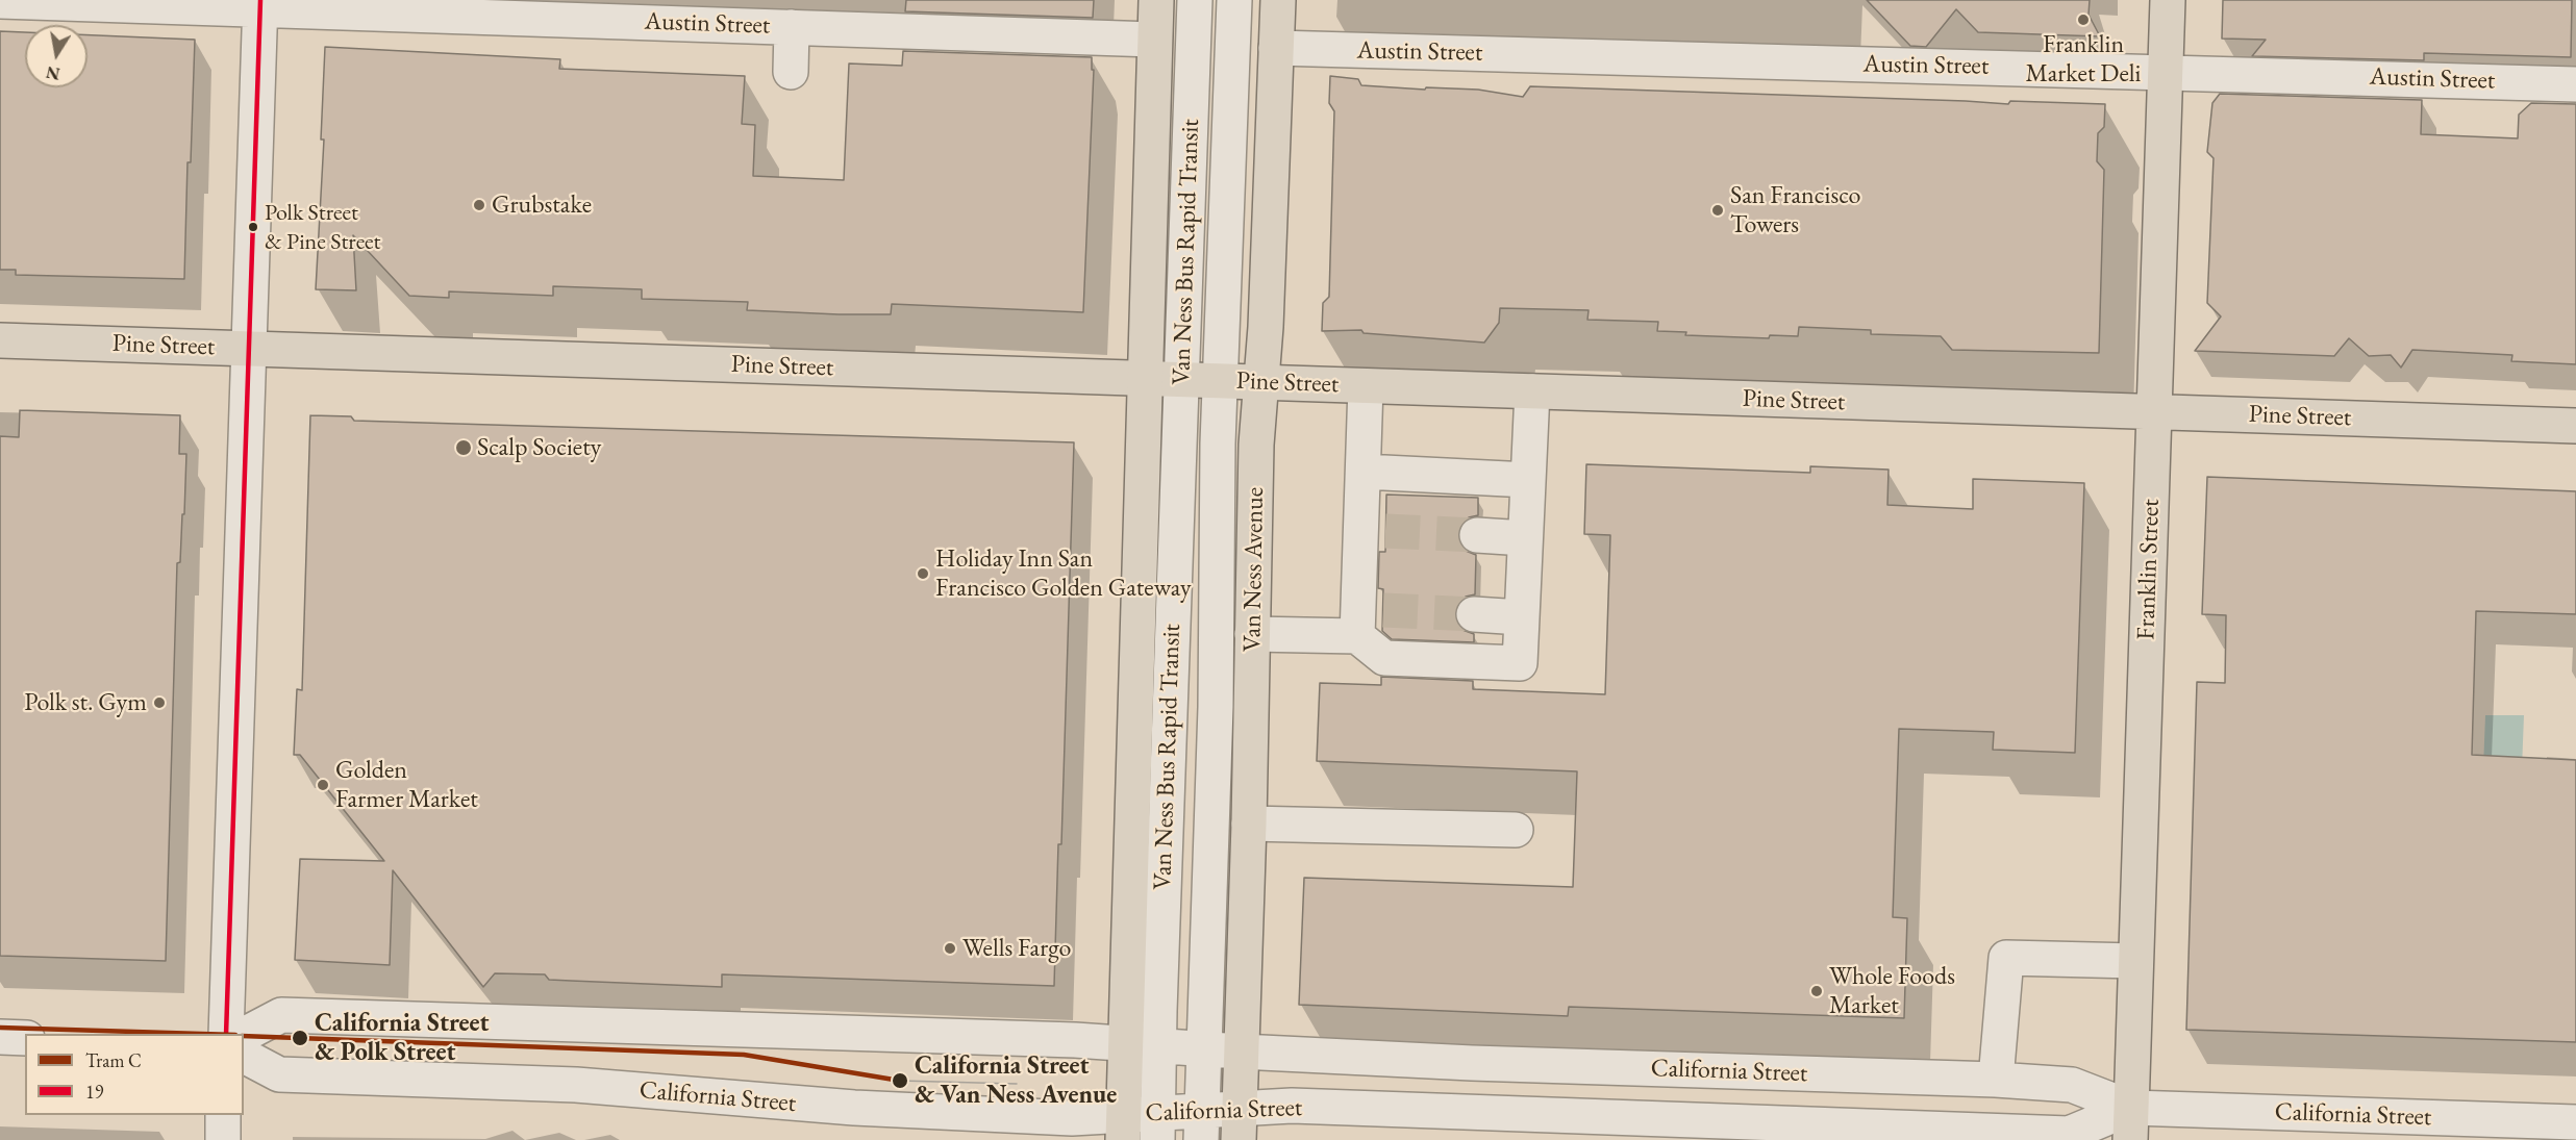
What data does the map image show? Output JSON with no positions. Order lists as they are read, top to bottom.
{
  "streets": {
    "main road": ["Pine Street", "Van Ness Avenue", "Franklin Street"],
    "street": ["Austin Street", "Van Ness Bus Rapid Transit", "California Street"]
  },
  "crossings": [
    ["Austin Street", "Van Ness Avenue"],
    ["Austin Street", "Franklin Street"],
    ["Van Ness Bus Rapid Transit", "Pine Street"],
    ["Van Ness Bus Rapid Transit", "California Street"],
    ["Pine Street", "Van Ness Avenue"],
    ["Pine Street", "Franklin Street"],
    ["Van Ness Avenue", "California Street"],
    ["Franklin Street", "California Street"]
  ],
  "places": [
    "Franklin Market Deli",
    "Grubstake",
    "San Francisco Towers",
    "Polk Street & Pine Street",
    "Scalp Society",
    "Holiday Inn San Francisco Golden Gateway",
    "Polk st. Gym",
    "Golden Farmer Market",
    "Wells Fargo",
    "Whole Foods Market",
    "California Street & Polk Street",
    "California Street & Van Ness Avenue"
  ],
  "lines": ["transit line 19", "tram line C"],
  "legend": ["Tram C", "19"],
  "north": "bottom"
}
